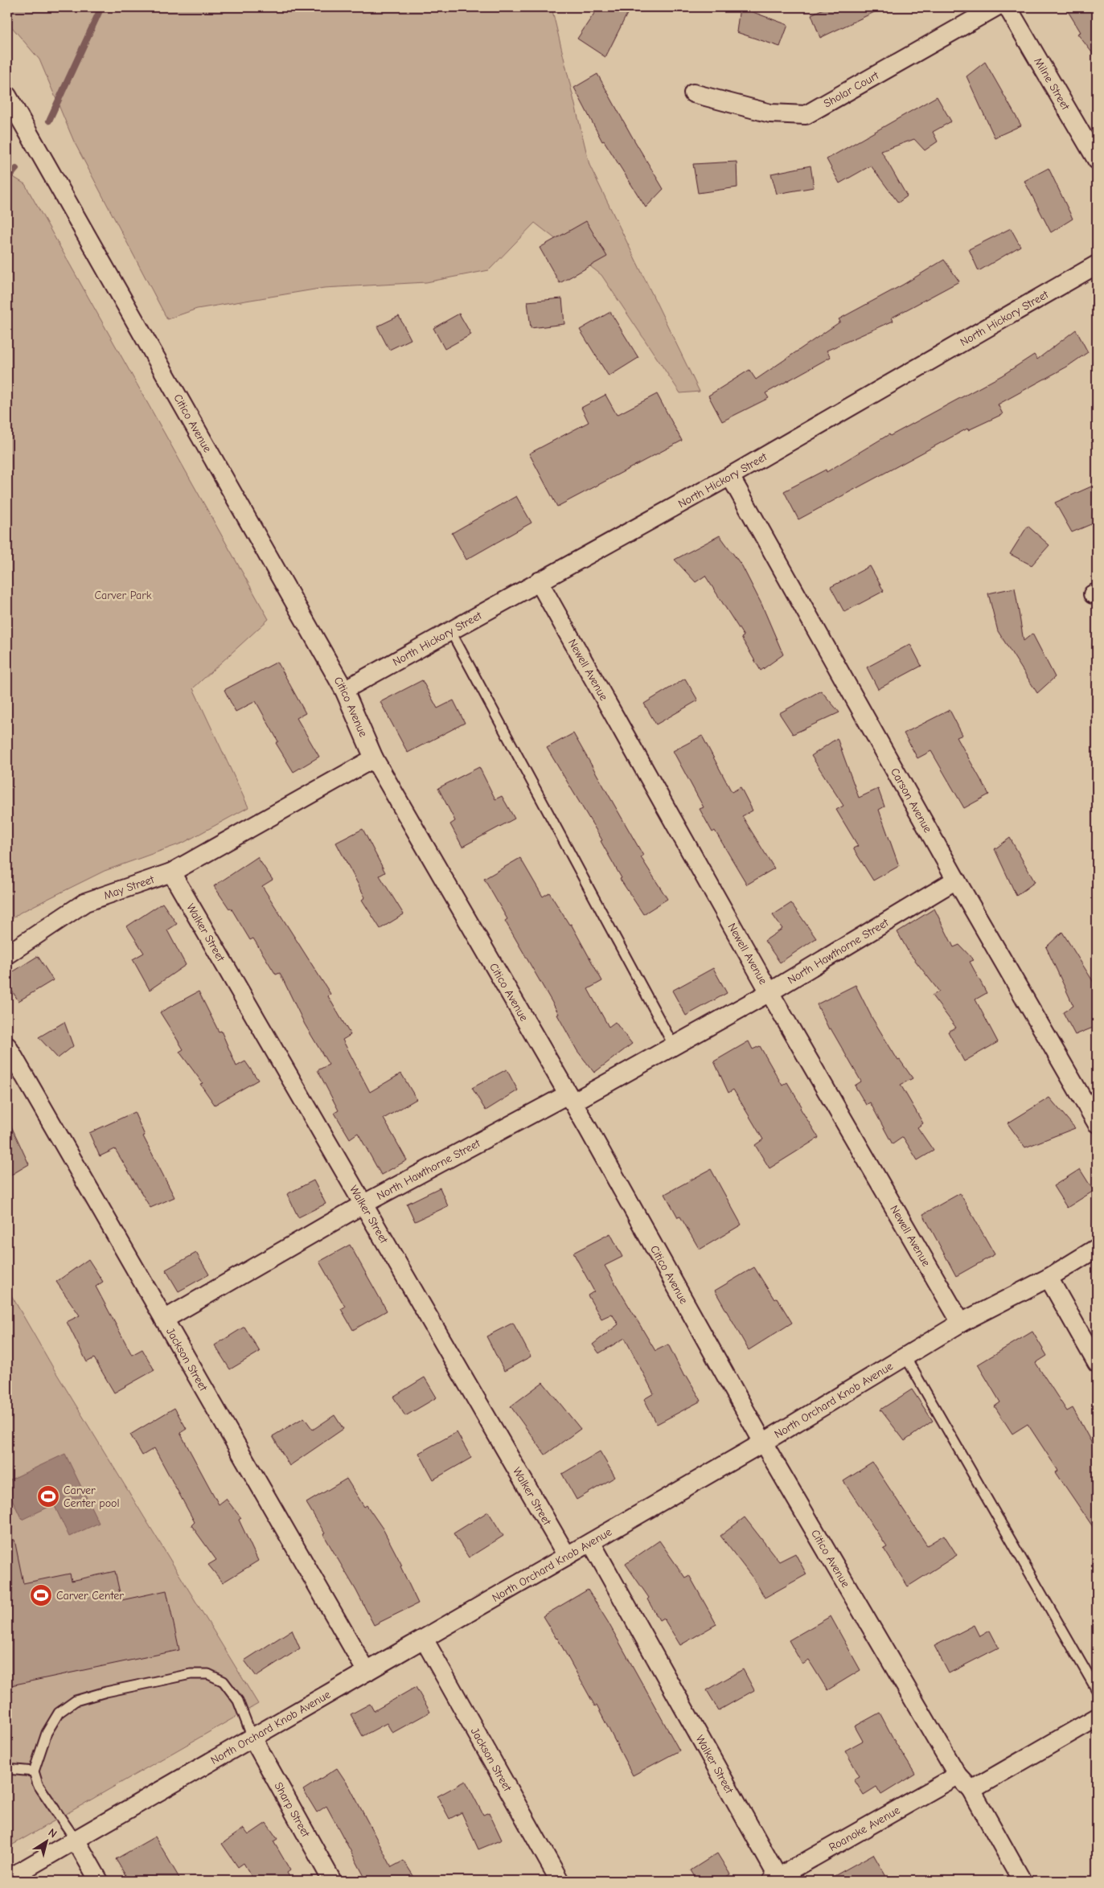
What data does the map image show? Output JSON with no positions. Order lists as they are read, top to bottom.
{
  "streets": {
    "street": [
      "Milne Street",
      "Sholar Court",
      "North Hickory Street",
      "Citico Avenue",
      "Newell Avenue",
      "Carson Avenue",
      "May Street",
      "Walker Street",
      "North Hawthorne Street",
      "Jackson Street",
      "North Orchard Knob Avenue",
      "Sharp Street",
      "Roanoke Avenue"
    ]
  },
  "crossings": [
    ["North Hickory Street", "Citico Avenue"],
    ["North Hickory Street", "Newell Avenue"],
    ["North Hickory Street", "Carson Avenue"],
    ["Citico Avenue", "North Hawthorne Street"],
    ["Citico Avenue", "North Orchard Knob Avenue"],
    ["Citico Avenue", "Roanoke Avenue"],
    ["Newell Avenue", "North Hawthorne Street"],
    ["Newell Avenue", "North Orchard Knob Avenue"],
    ["Carson Avenue", "North Hawthorne Street"],
    ["May Street", "Walker Street"],
    ["Walker Street", "North Hawthorne Street"],
    ["Walker Street", "North Orchard Knob Avenue"],
    ["Walker Street", "Roanoke Avenue"],
    ["North Hawthorne Street", "Jackson Street"],
    ["Jackson Street", "North Orchard Knob Avenue"],
    ["North Orchard Knob Avenue", "Sharp Street"]
  ],
  "parks": ["Carver Park"],
  "places": {
    "sports": ["Carver Center pool", "Carver Center"]
  },
  "north": "top right"
}
